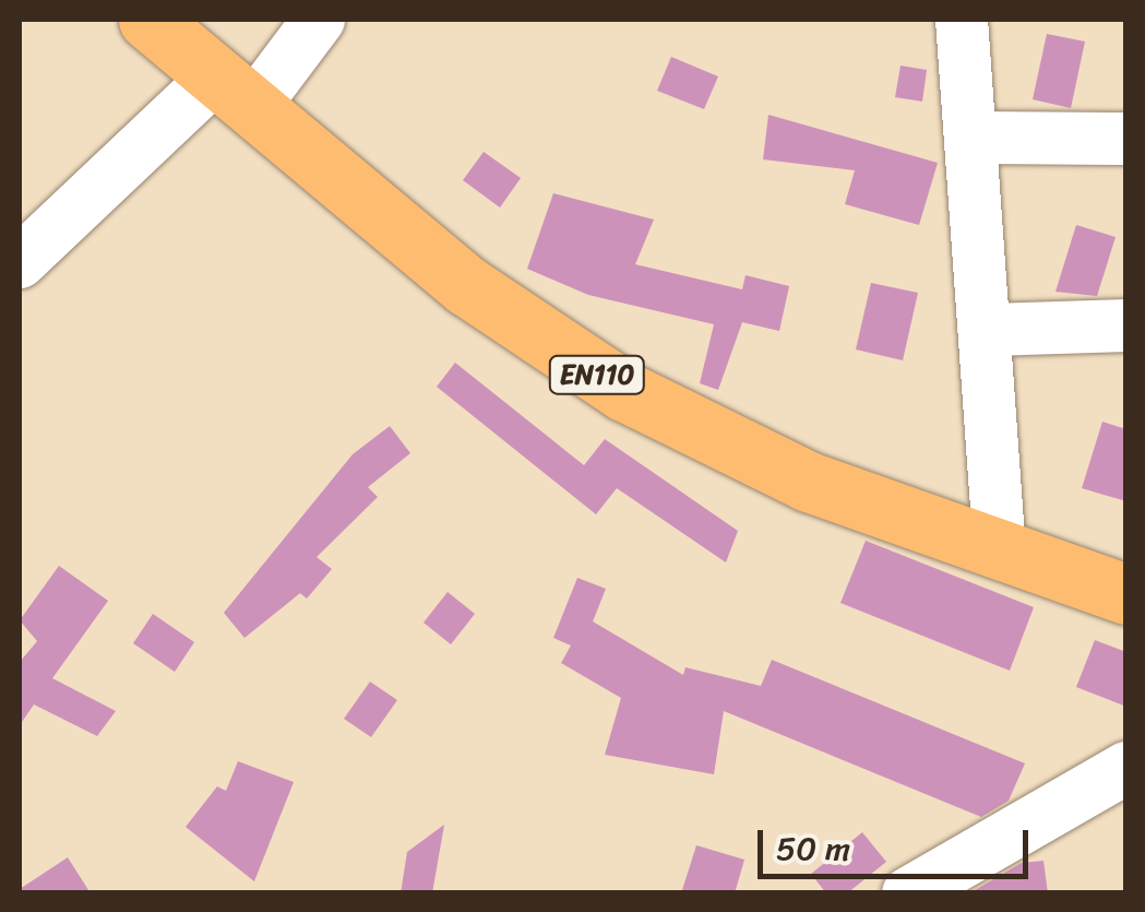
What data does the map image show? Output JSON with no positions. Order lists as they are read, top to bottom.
{
  "streets": {
    "main road": ["EN110"]
  },
  "scale_bar": "50 m"
}
